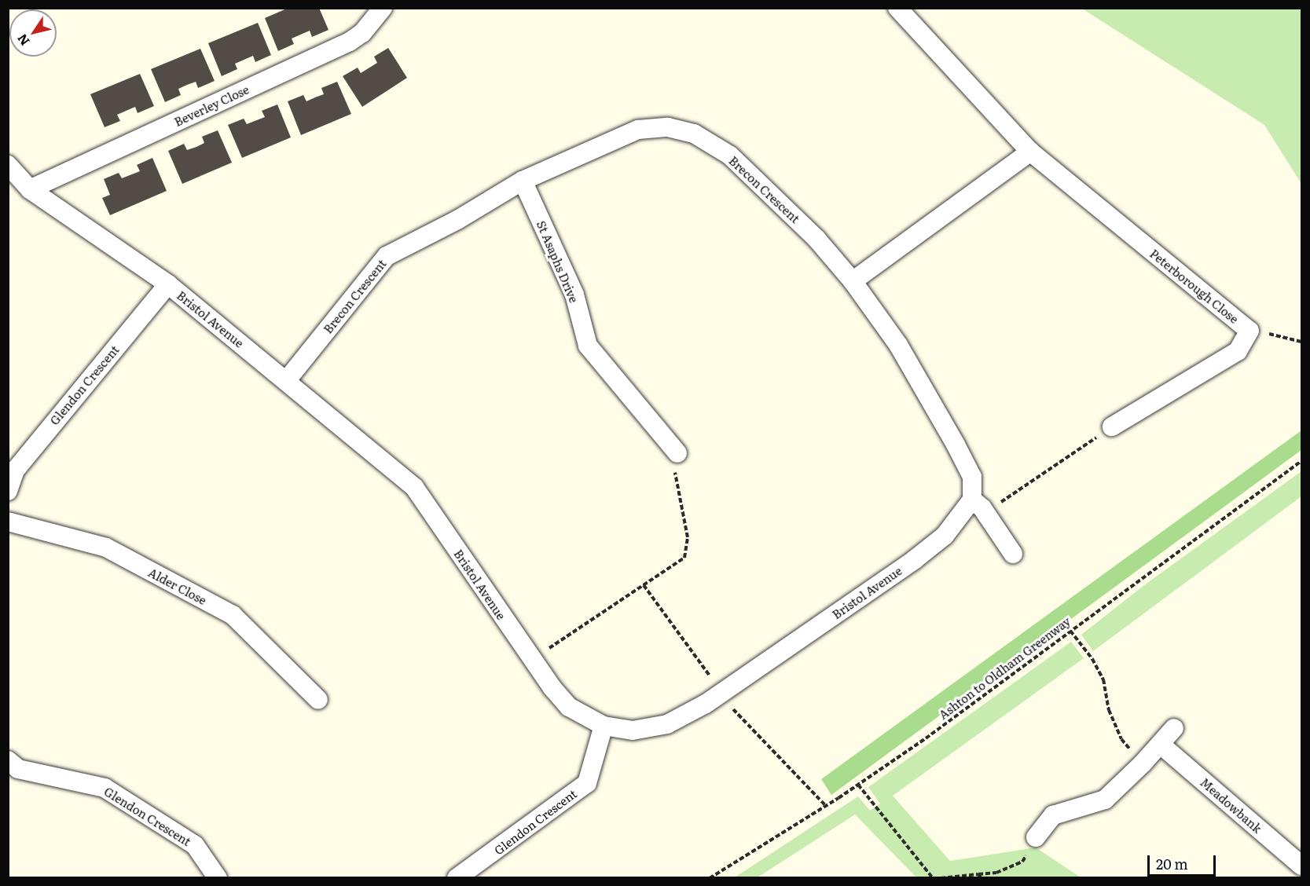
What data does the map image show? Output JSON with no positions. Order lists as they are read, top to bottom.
{
  "streets": {
    "street": [
      "Beverley Close",
      "Brecon Crescent",
      "St Asaphs Drive",
      "Peterborough Close",
      "Bristol Avenue",
      "Glendon Crescent",
      "Alder Close",
      "Meadowbank"
    ],
    "path": ["Ashton to Oldham Greenway"]
  },
  "crossings": [
    ["Beverley Close", "Bristol Avenue"],
    ["Brecon Crescent", "St Asaphs Drive"],
    ["Brecon Crescent", "Bristol Avenue"],
    ["Bristol Avenue", "Glendon Crescent"]
  ],
  "scale_bar": "20 m",
  "north": "bottom left"
}
